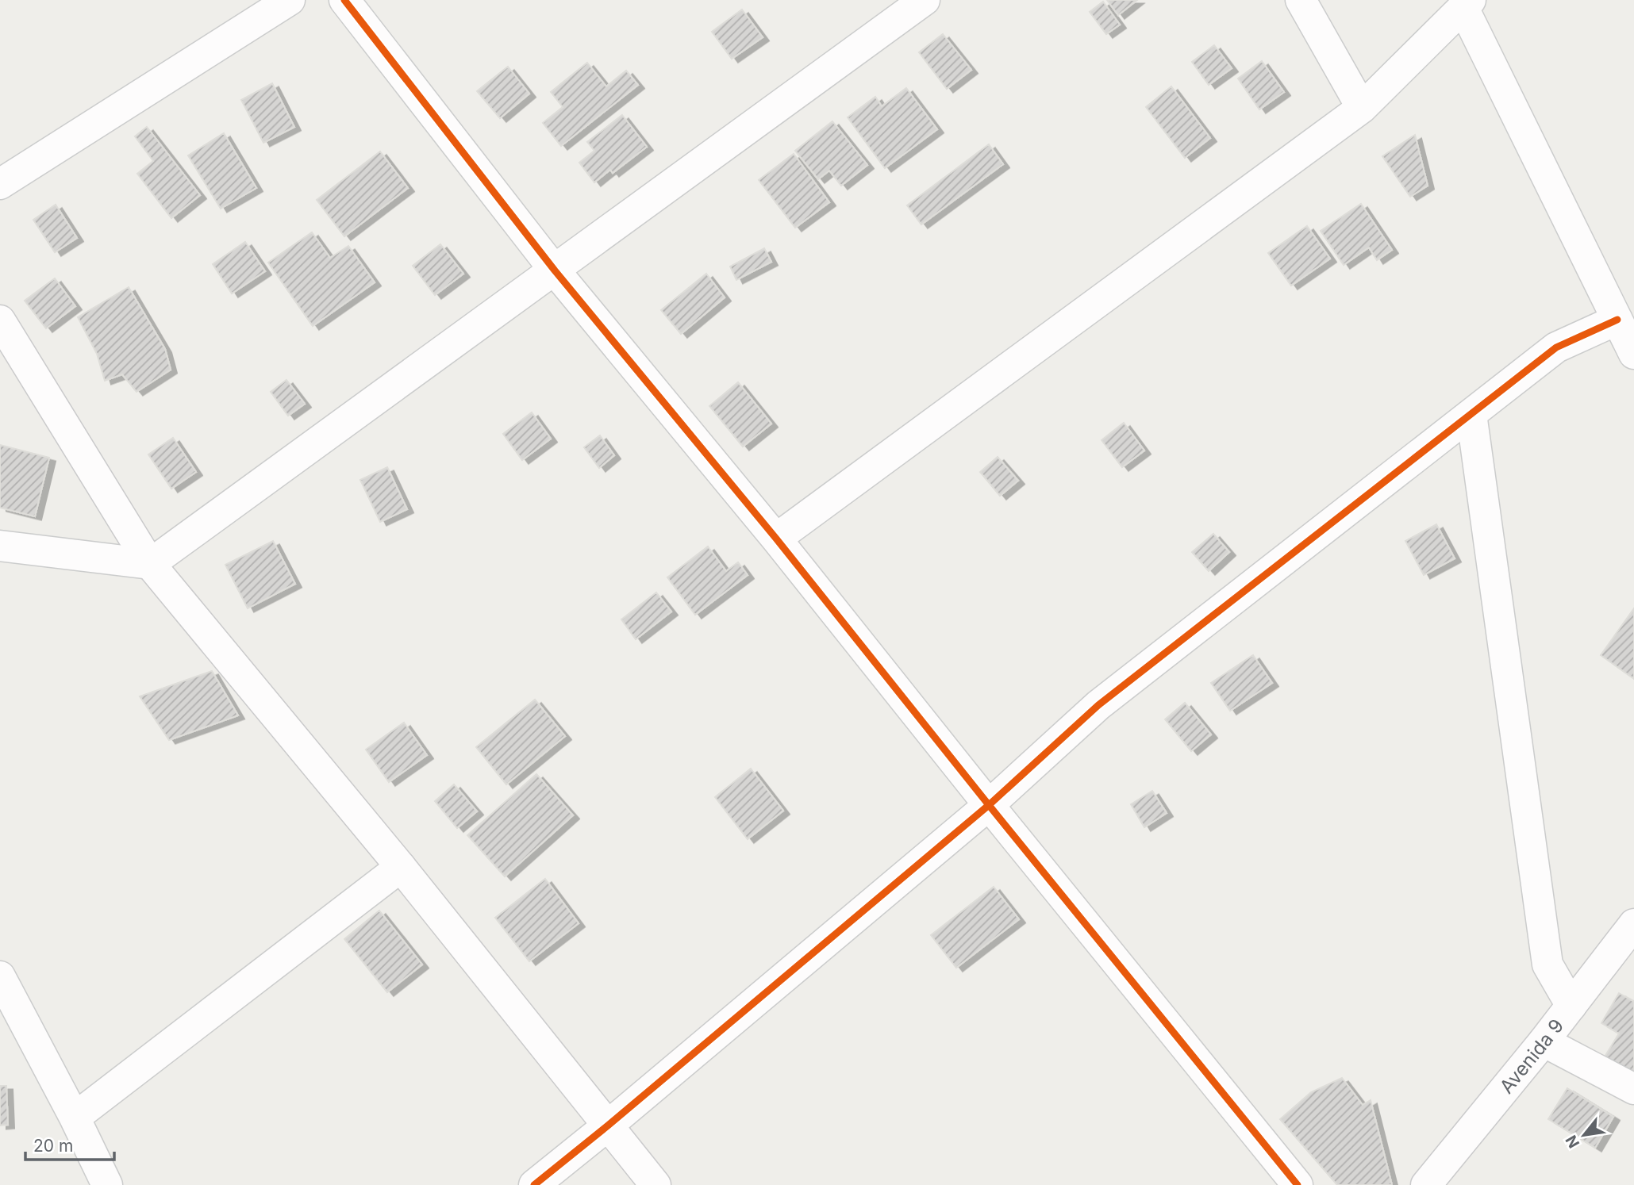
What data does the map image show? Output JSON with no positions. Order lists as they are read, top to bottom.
{
  "streets": {
    "street": ["Avenida 9"]
  },
  "scale_bar": "20 m",
  "north": "bottom left"
}
